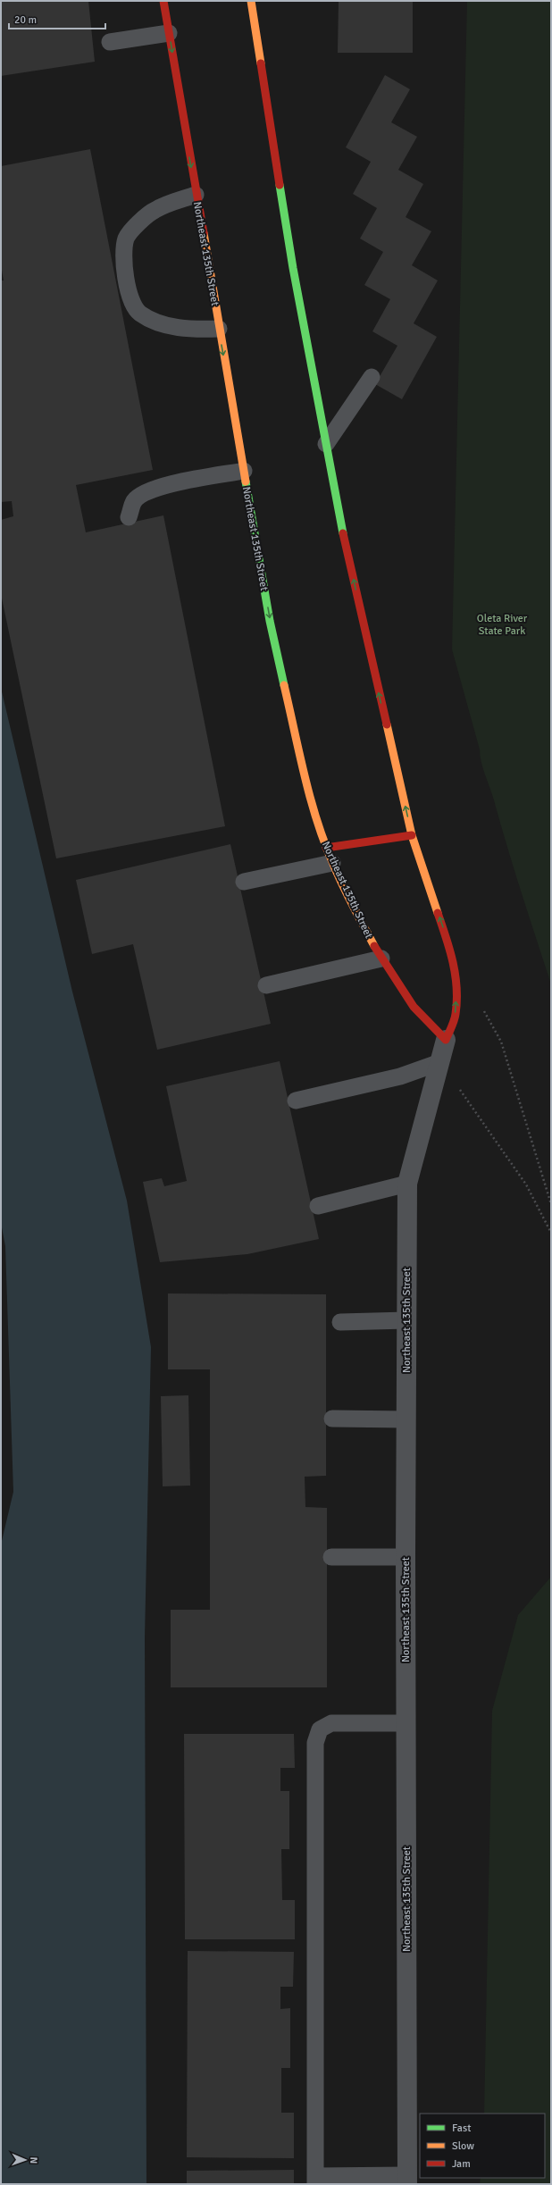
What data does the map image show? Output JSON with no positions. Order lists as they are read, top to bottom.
{
  "streets": {
    "street": ["Northeast 135th Street"]
  },
  "parks": ["Oleta River State Park"],
  "legend": ["Fast", "Slow", "Jam"],
  "scale_bar": "20 m",
  "north": "right"
}
